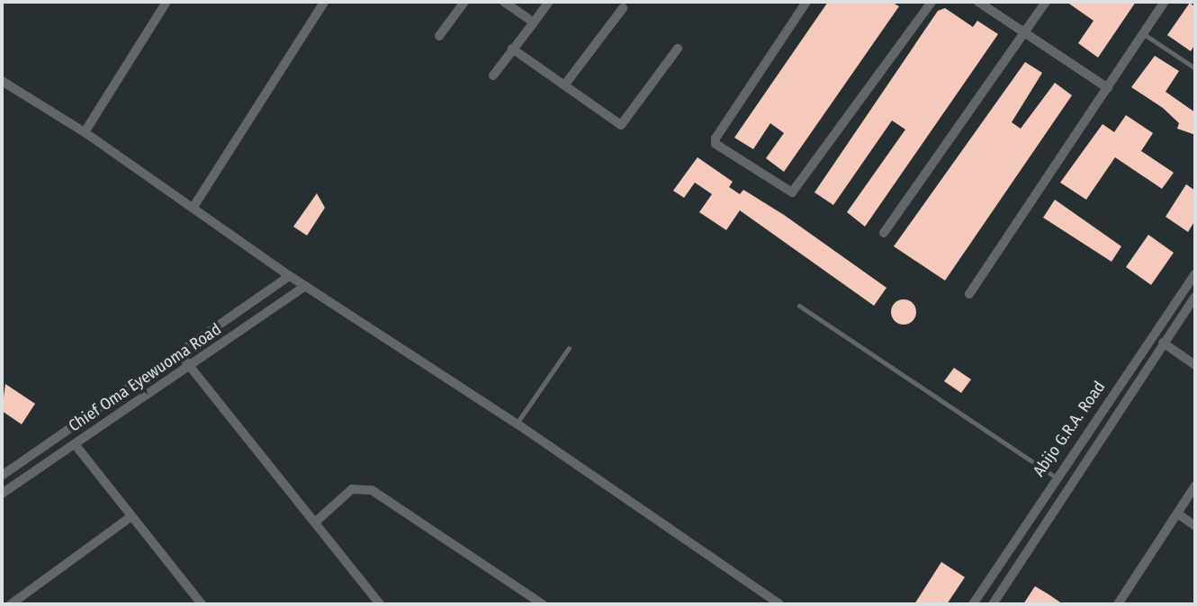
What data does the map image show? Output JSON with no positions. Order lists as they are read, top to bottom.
{
  "streets": {
    "street": ["Chief Oma Eyewuoma Road", "Abijo G.R.A. Road"]
  }
}
